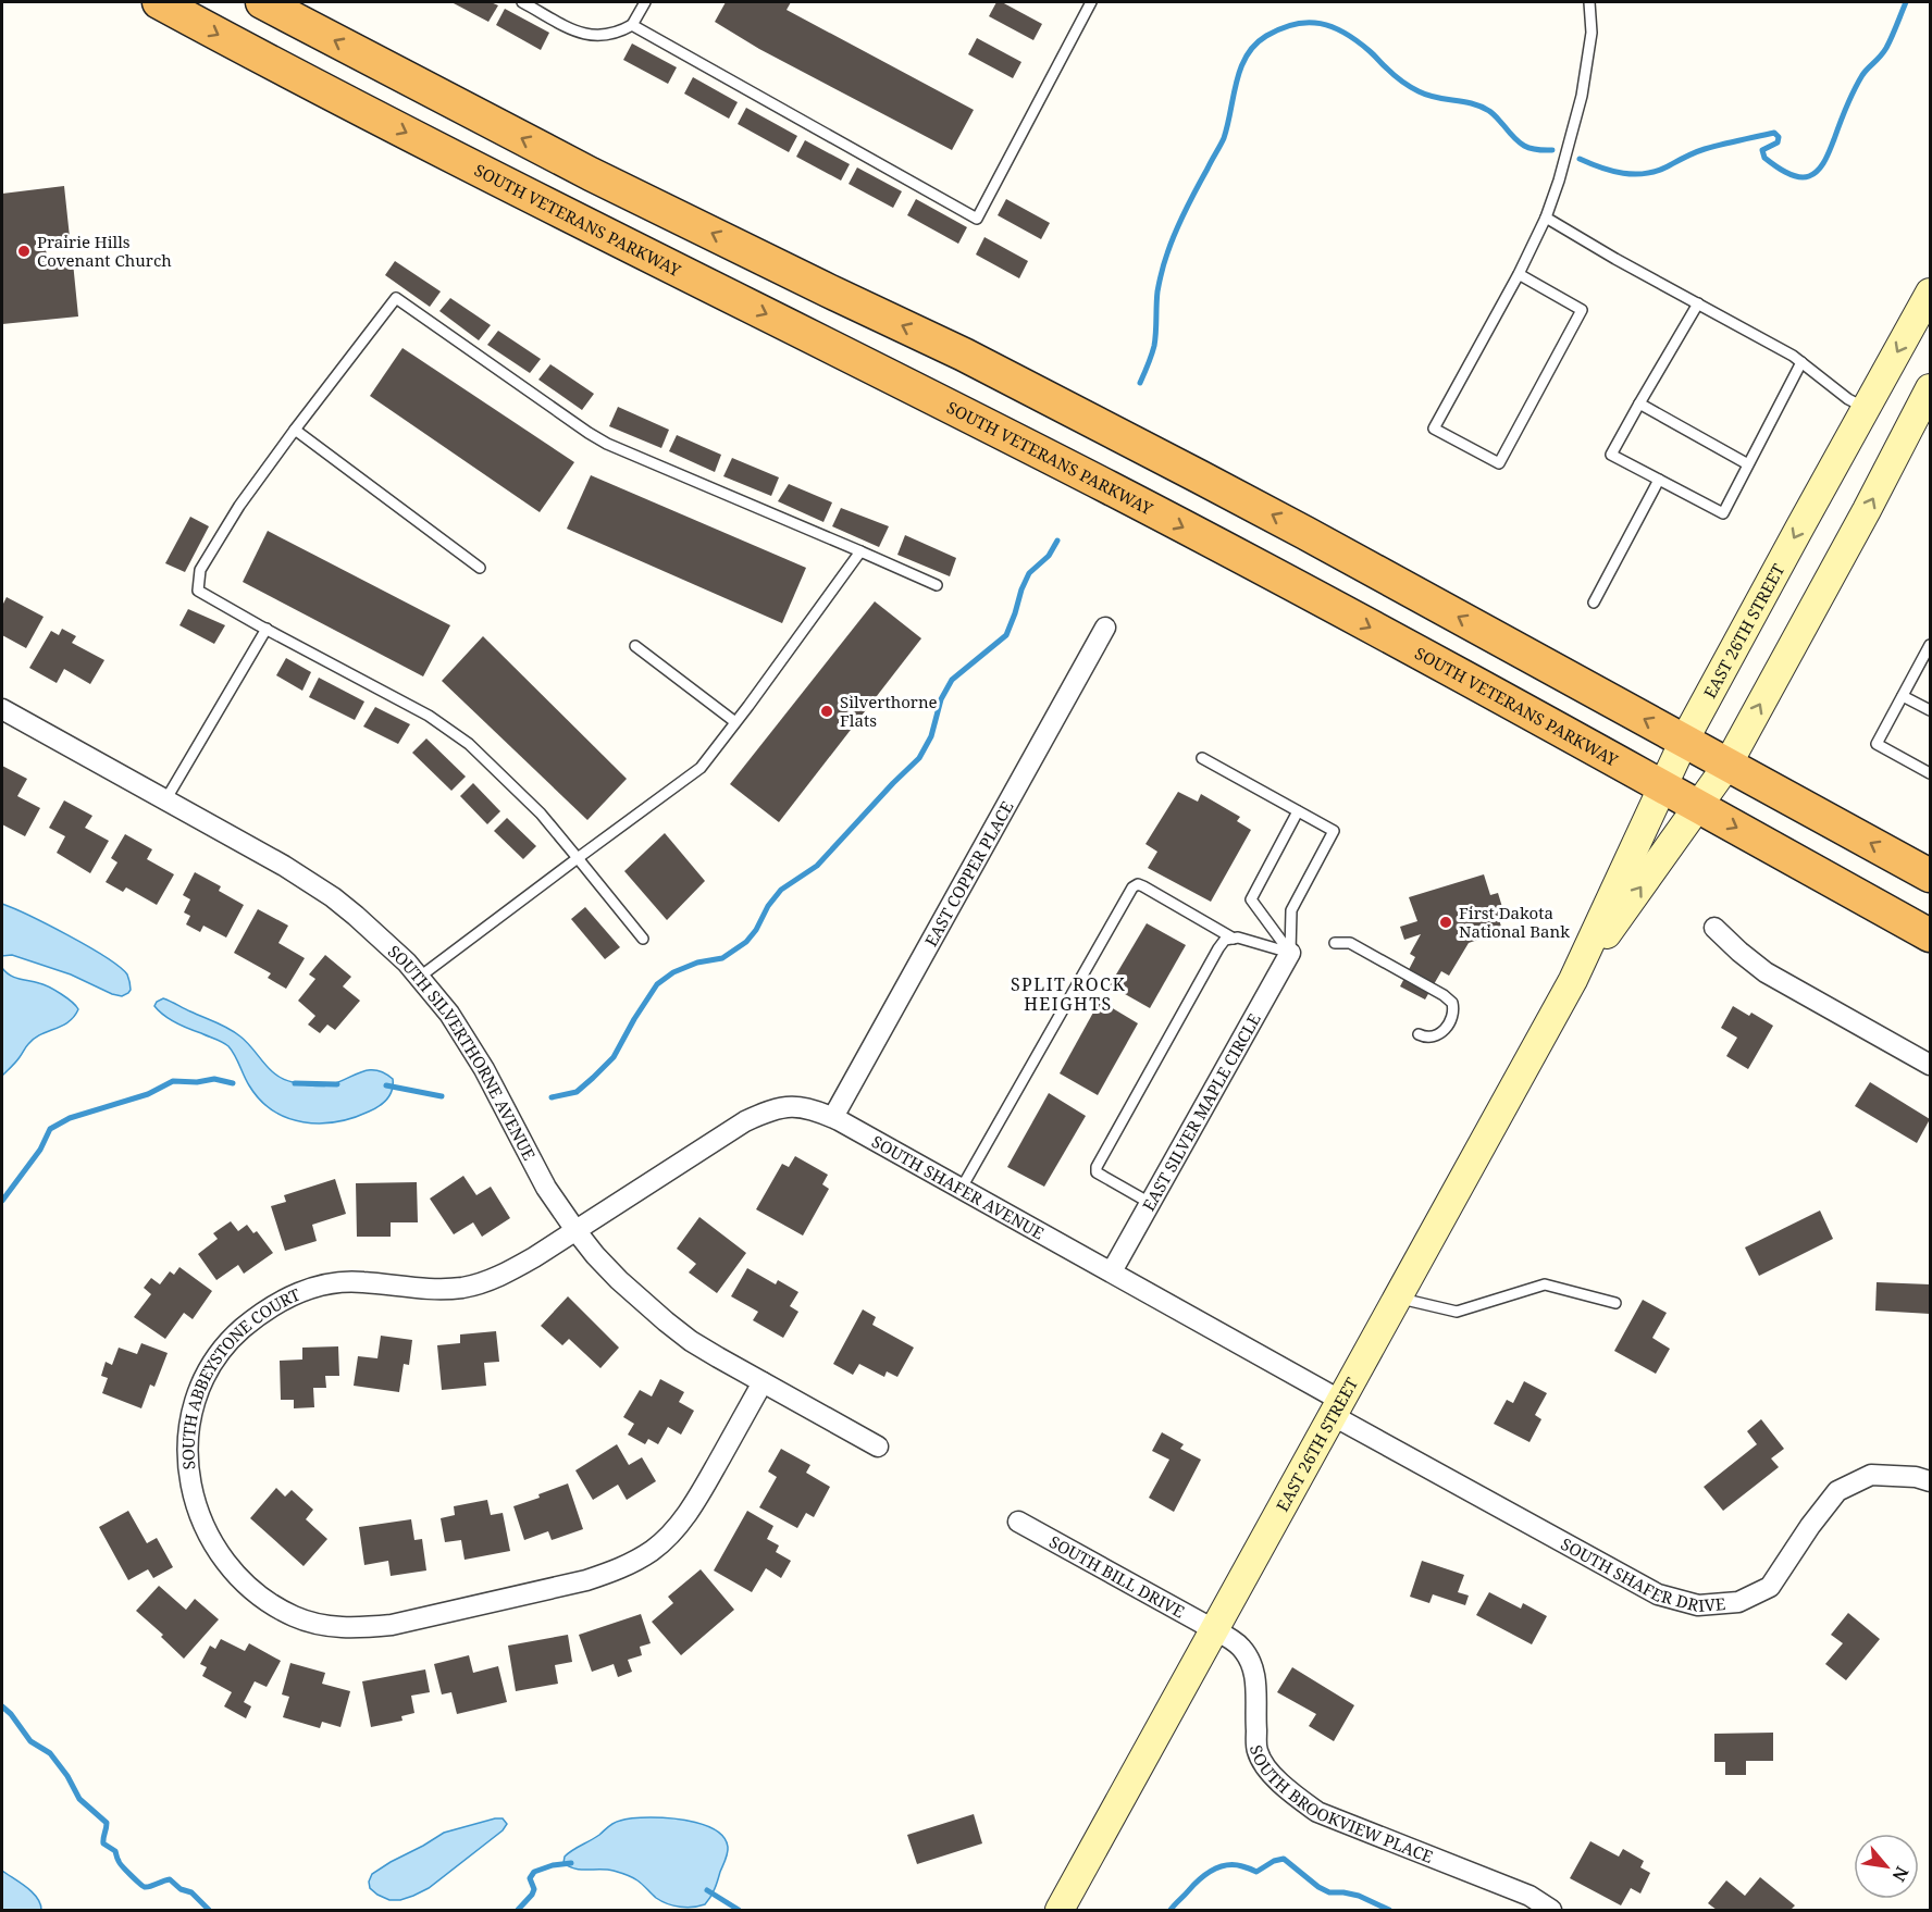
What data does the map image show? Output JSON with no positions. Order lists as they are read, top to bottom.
{
  "streets": {
    "highway": ["SOUTH VETERANS PARKWAY"],
    "main road": ["EAST 26TH STREET"],
    "street": [
      "EAST COPPER PLACE",
      "SOUTH SILVERTHORNE AVENUE",
      "EAST SILVER MAPLE CIRCLE",
      "SOUTH SHAFER AVENUE",
      "SOUTH ABBEYSTONE COURT",
      "SOUTH SHAFER DRIVE",
      "SOUTH BILL DRIVE",
      "SOUTH BROOKVIEW PLACE"
    ]
  },
  "crossings": [
    ["SOUTH VETERANS PARKWAY", "EAST 26TH STREET"],
    ["EAST 26TH STREET", "SOUTH SHAFER AVENUE"],
    ["EAST 26TH STREET", "SOUTH SHAFER DRIVE"],
    ["EAST 26TH STREET", "SOUTH BILL DRIVE"],
    ["EAST 26TH STREET", "SOUTH BROOKVIEW PLACE"],
    ["EAST COPPER PLACE", "SOUTH SHAFER AVENUE"],
    ["SOUTH SILVERTHORNE AVENUE", "SOUTH SHAFER AVENUE"],
    ["SOUTH SILVERTHORNE AVENUE", "SOUTH ABBEYSTONE COURT"],
    ["EAST SILVER MAPLE CIRCLE", "SOUTH SHAFER AVENUE"],
    ["SOUTH SHAFER AVENUE", "SOUTH ABBEYSTONE COURT"],
    ["SOUTH SHAFER AVENUE", "SOUTH SHAFER DRIVE"],
    ["SOUTH BILL DRIVE", "SOUTH BROOKVIEW PLACE"]
  ],
  "districts": ["SPLIT ROCK HEIGHTS"],
  "places": ["Prairie Hills Covenant Church", "Silverthorne Flats", "First Dakota National Bank"],
  "north": "bottom right"
}
